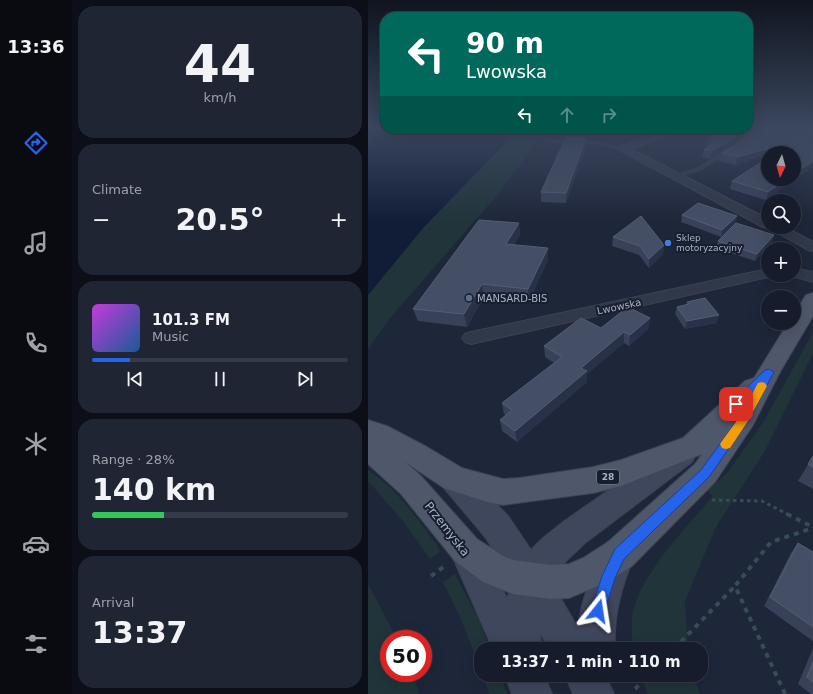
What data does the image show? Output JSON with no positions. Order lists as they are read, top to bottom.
{
  "streets": {
    "main road": ["28", "Przemyska"],
    "street": ["Lwowska"]
  },
  "crossings": [
    ["28", "Przemyska"]
  ],
  "places": ["Sklep motoryzacyjny", "MANSARD-BIS"],
  "north": "bottom",
  "page": {
    "tabs": "13:36",
    "tile": [
      ["44", "km/h"],
      "Climate",
      ["Range · 28%", "140 km"],
      ["Arrival", "13:37"]
    ],
    "turn": ["90 m", "Lwowska"],
    "map_buttons": ["+", "−"],
    "heat": ["−", "20.5°", "+"],
    "song": ["101.3 FM", "Music"],
    "limit": "50",
    "trip": "13:37 · 1 min · 110 m"
  }
}
